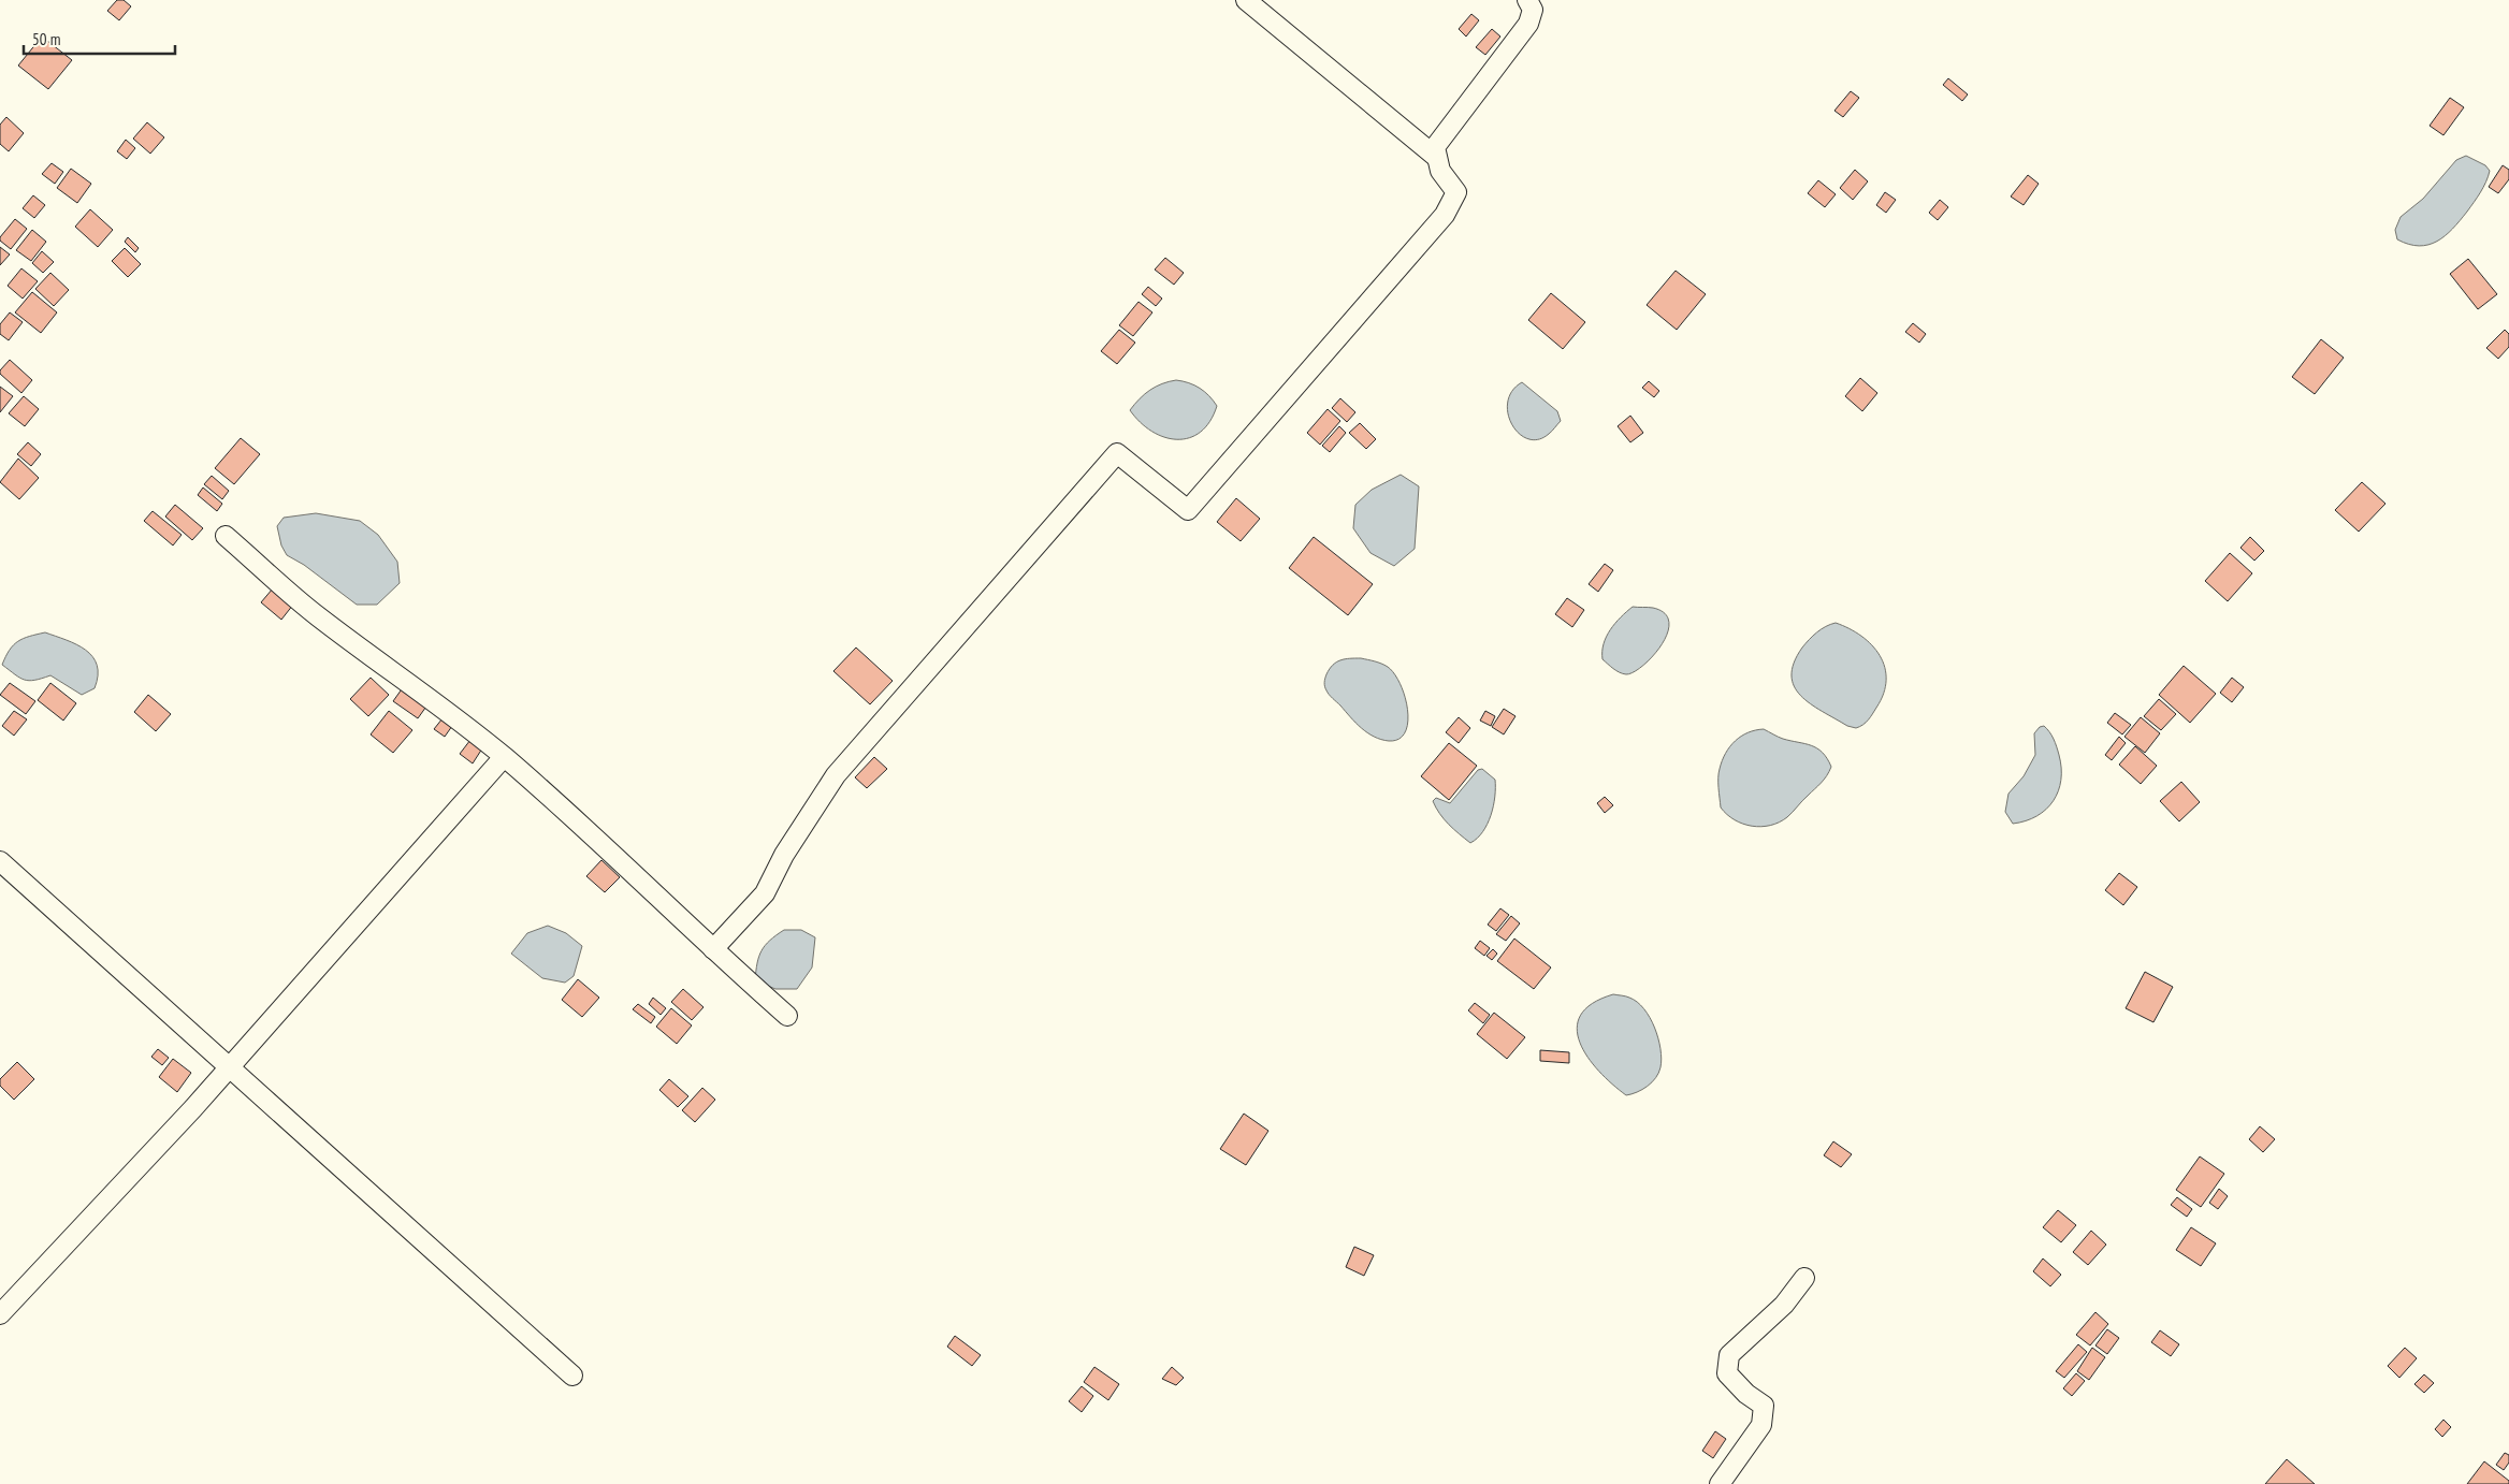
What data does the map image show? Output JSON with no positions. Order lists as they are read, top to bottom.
{
  "scale_bar": "50 m"
}
